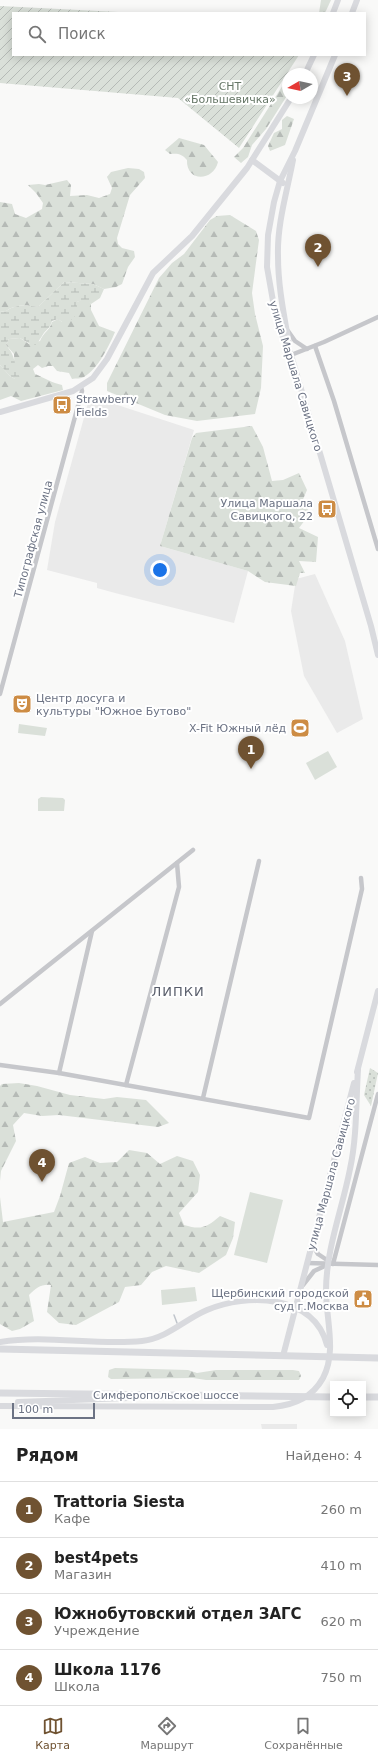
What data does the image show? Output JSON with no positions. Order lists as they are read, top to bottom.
{
  "streets": {
    "main road": ["Симферопольское шоссе"],
    "street": ["улица Маршала Савицкого", "Типографская улица"]
  },
  "districts": ["ЛИПКИ"],
  "parks": ["СНТ «Большевичка»"],
  "places": {
    "bus stop": ["Strawberry Fields", "Улица Маршала Савицкого, 22"],
    "theatre": ["Центр досуга и культуры \"Южное Бутово\""],
    "sports": ["X-Fit Южный лёд"],
    "public building": ["Щербинский городской суд г.Москва"]
  },
  "scale_bar": "100 m",
  "north": "left",
  "page": {
    "search": "Поиск",
    "pins": [
      "3",
      "2",
      "1",
      "4"
    ],
    "scale": "100 m",
    "heading": ["Рядом", "Найдено: 4"],
    "list": [
      {
        "mark": "1",
        "name": "Trattoria Siesta",
        "note": "Кафе",
        "value": "260 m"
      },
      {
        "mark": "2",
        "name": "best4pets",
        "note": "Магазин",
        "value": "410 m"
      },
      {
        "mark": "3",
        "name": "Южнобутовский отдел ЗАГС",
        "note": "Учреждение",
        "value": "620 m"
      },
      {
        "mark": "4",
        "name": "Школа 1176",
        "note": "Школа",
        "value": "750 m"
      }
    ],
    "nav": ["Карта", "Маршрут", "Сохранённые"]
  }
}
